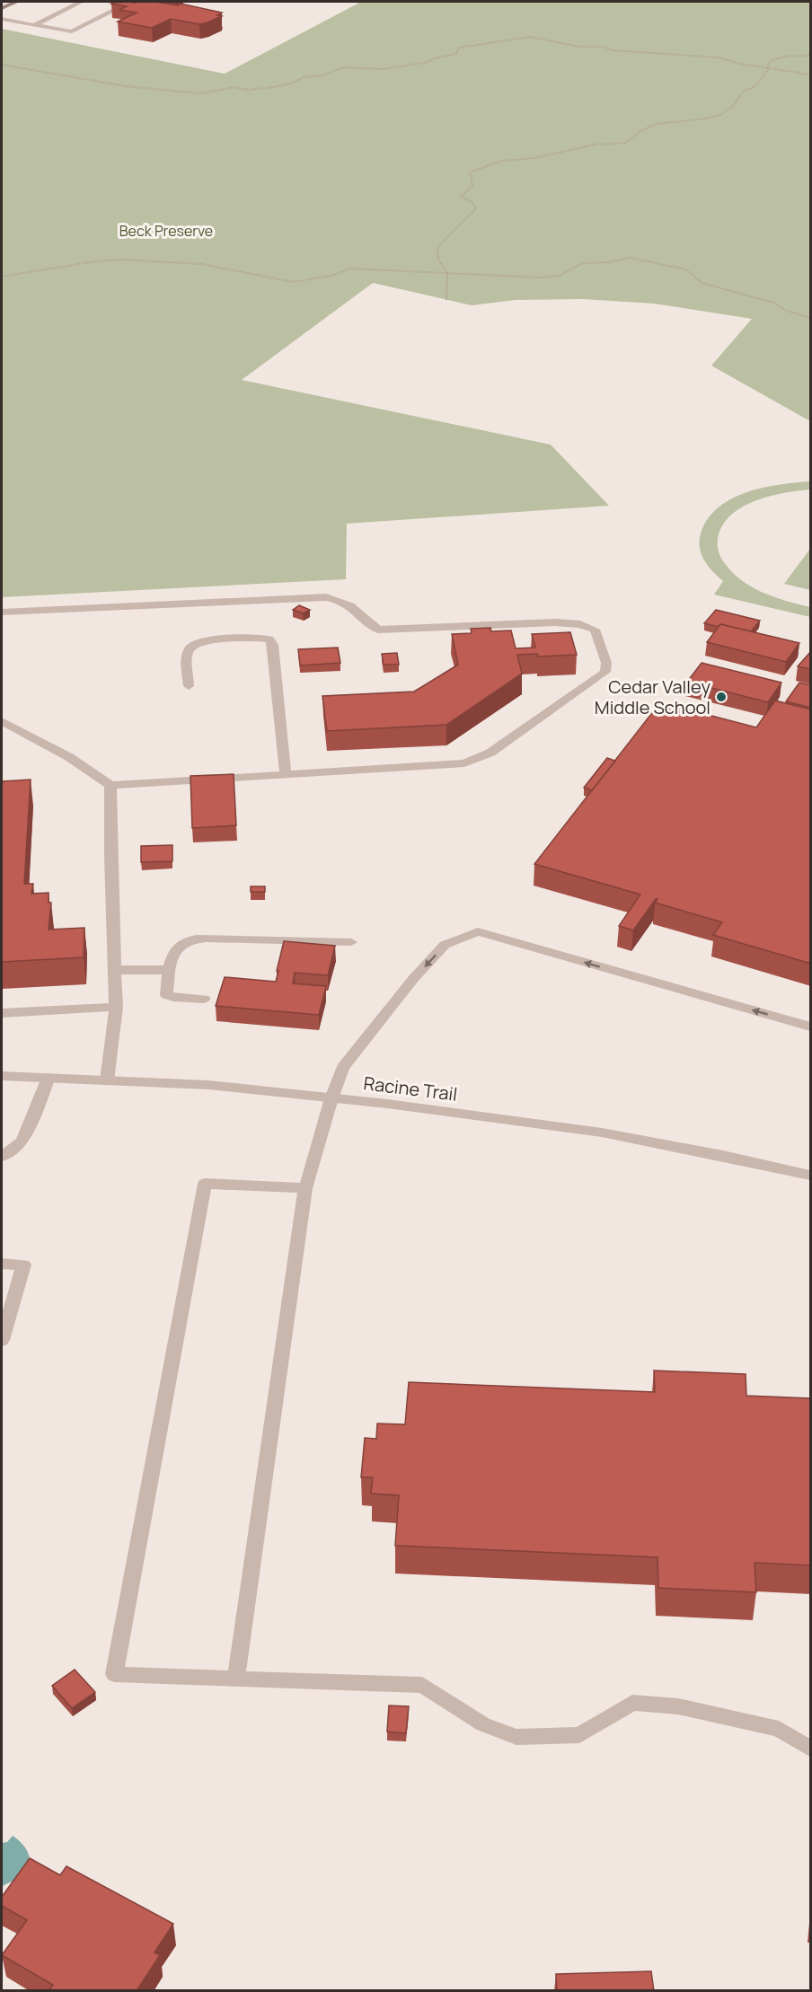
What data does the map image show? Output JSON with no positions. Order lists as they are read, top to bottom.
{
  "streets": {
    "street": ["Racine Trail"]
  },
  "parks": ["Beck Preserve"],
  "places": ["Cedar Valley Middle School"]
}
